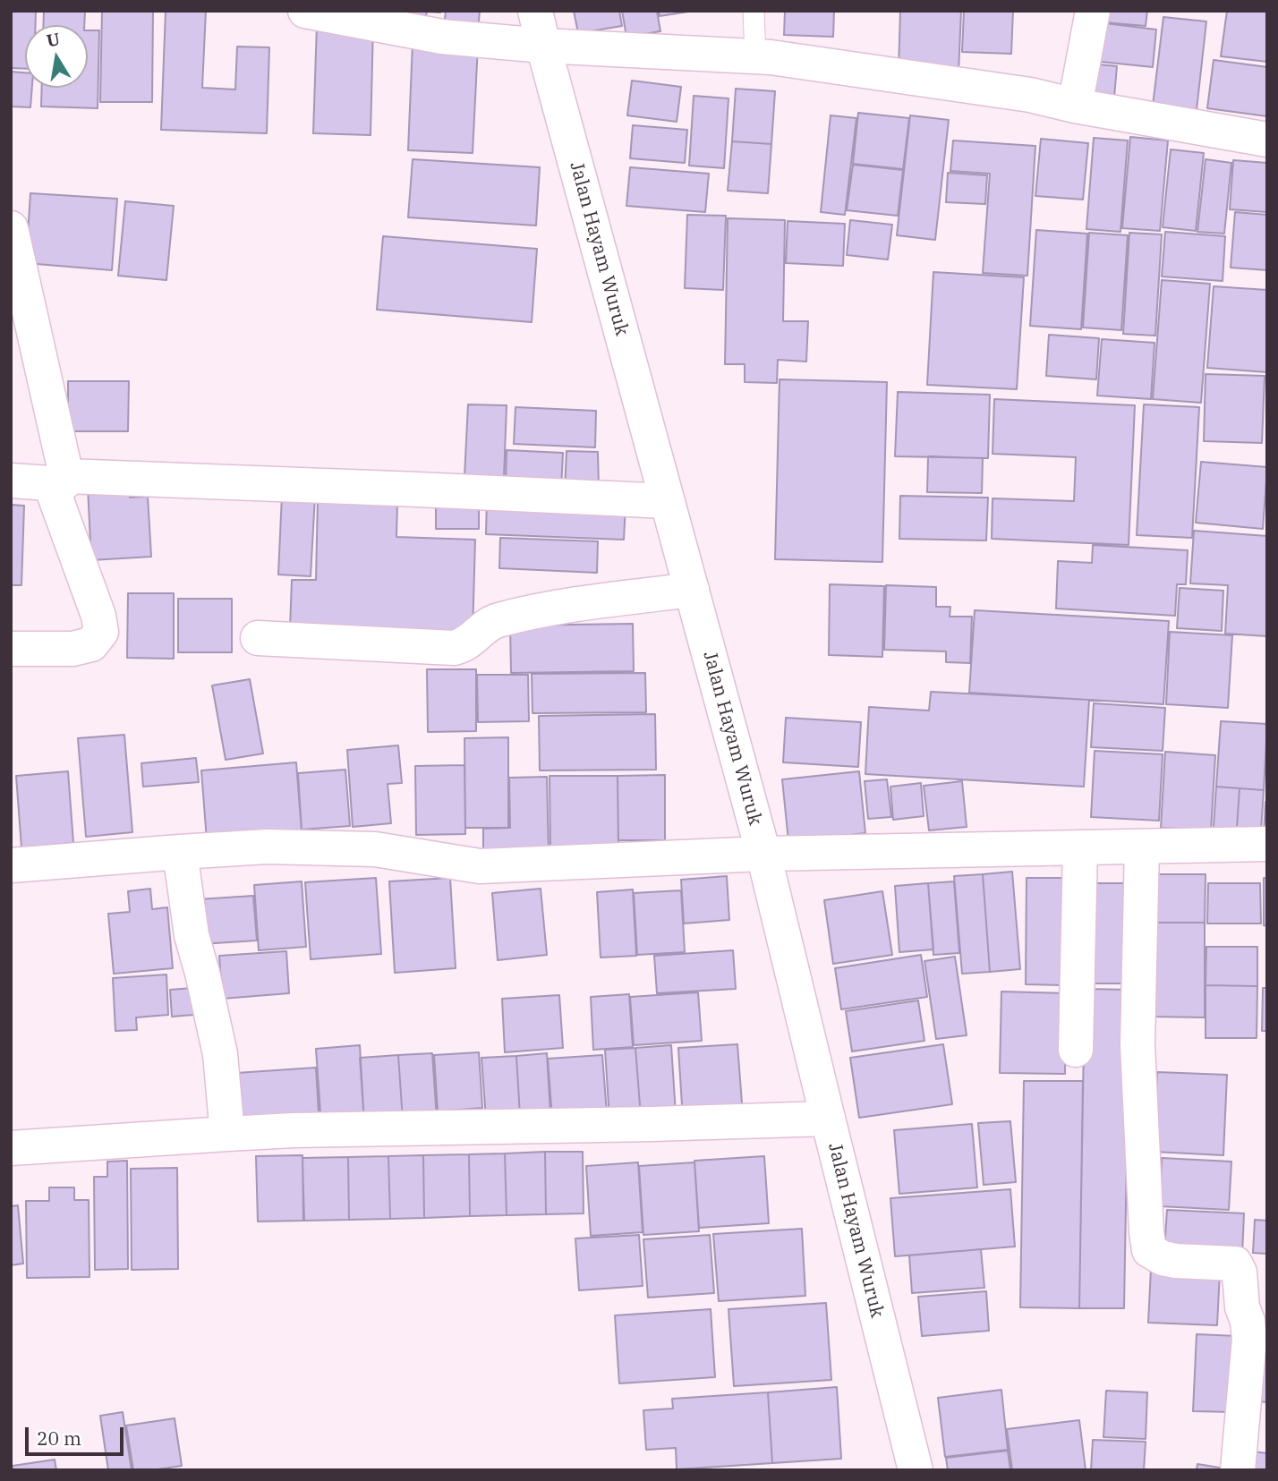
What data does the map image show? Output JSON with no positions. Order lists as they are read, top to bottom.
{
  "streets": {
    "street": ["Jalan Hayam Wuruk"]
  },
  "scale_bar": "20 m",
  "north": "top"
}
